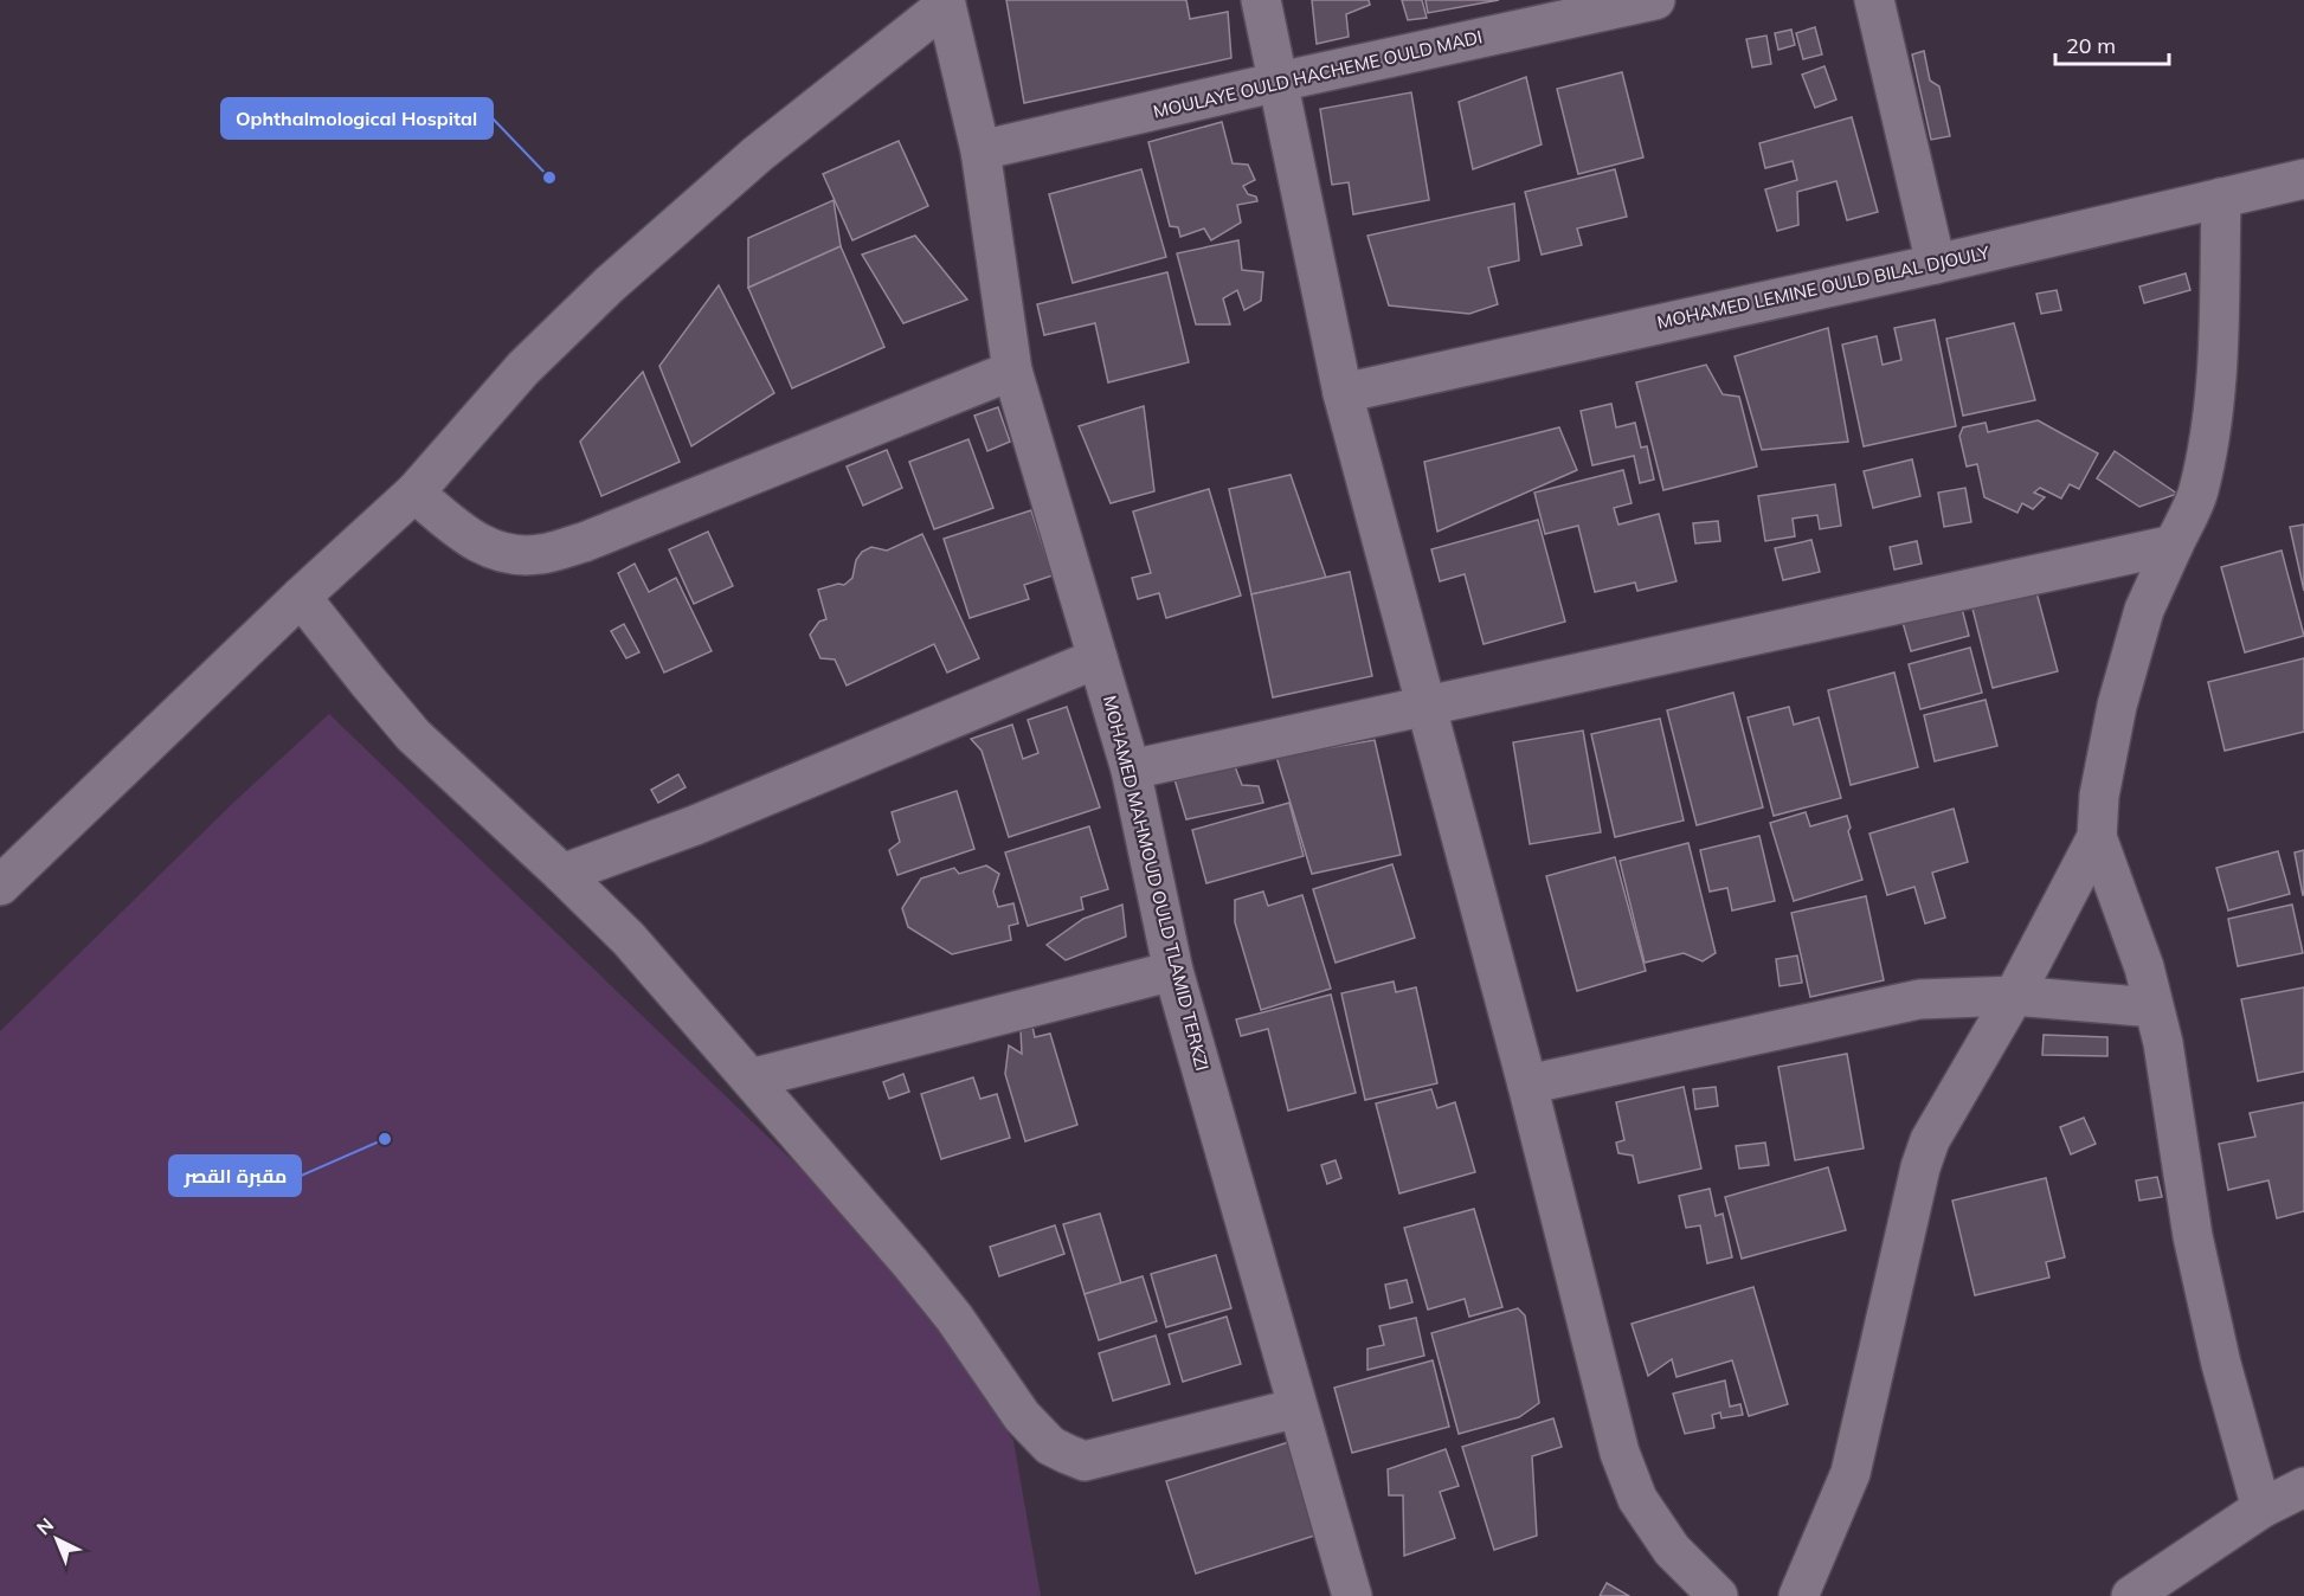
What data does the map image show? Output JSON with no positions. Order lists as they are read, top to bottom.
{
  "streets": {
    "street": ["MOULAYE OULD HACHEME OULD MADI", "MOHAMED LEMINE OULD BILAL DJOULY", "MOHAMED MAHMOUD OULD TLAMID TERKZI"]
  },
  "crossings": [
    ["MOULAYE OULD HACHEME OULD MADI", "MOHAMED MAHMOUD OULD TLAMID TERKZI"]
  ],
  "places": ["Ophthalmological Hospital", "مقبرة القصر"],
  "scale_bar": "20 m",
  "north": "top left"
}
